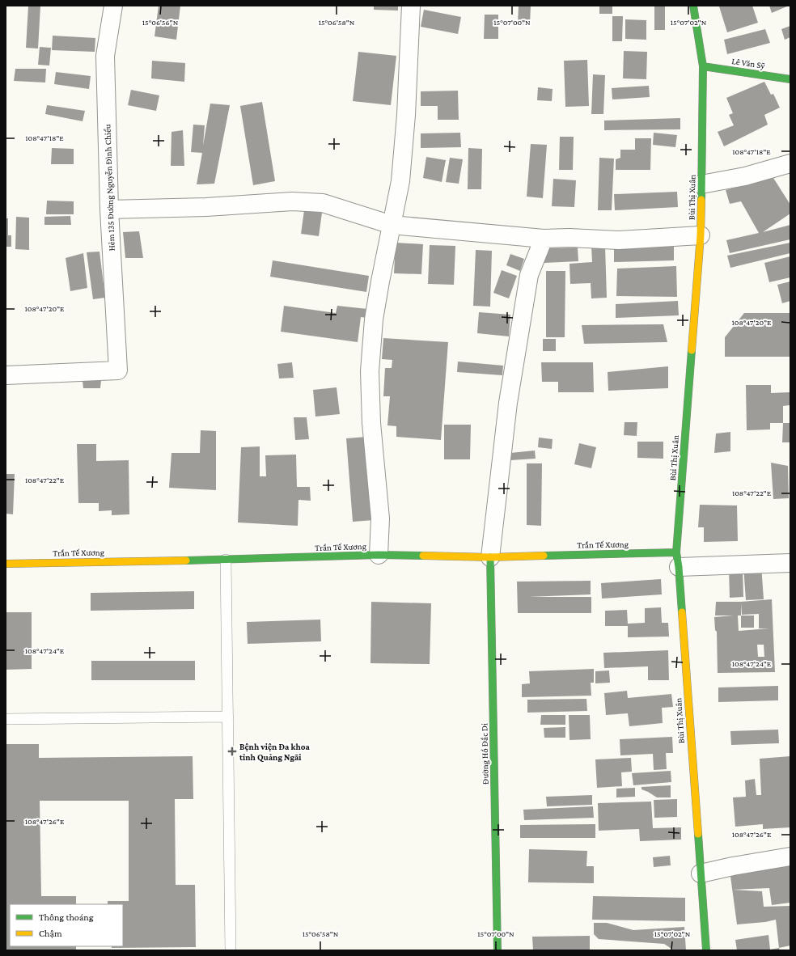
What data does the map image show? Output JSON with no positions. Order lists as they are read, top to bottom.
{
  "streets": {
    "street": [
      "Lê Văn Sỹ",
      "Hẻm 135 Đường Nguyễn Đình Chiểu",
      "Bùi Thị Xuân",
      "Trần Tế Xương",
      "Đường Hồ Đắc Di"
    ]
  },
  "crossings": [
    ["Lê Văn Sỹ", "Bùi Thị Xuân"],
    ["Bùi Thị Xuân", "Trần Tế Xương"],
    ["Trần Tế Xương", "Đường Hồ Đắc Di"]
  ],
  "places": {
    "health": ["Bệnh viện Đa khoa tỉnh Quảng Ngãi"]
  },
  "legend": ["Thông thoáng", "Chậm"],
  "coordinates": [
    "15°06'56\"N",
    "15°06'58\"N",
    "15°07'00\"N",
    "15°07'02\"N",
    "108°47'18\"E",
    "108°47'20\"E",
    "108°47'22\"E",
    "108°47'24\"E",
    "108°47'26\"E"
  ]
}
